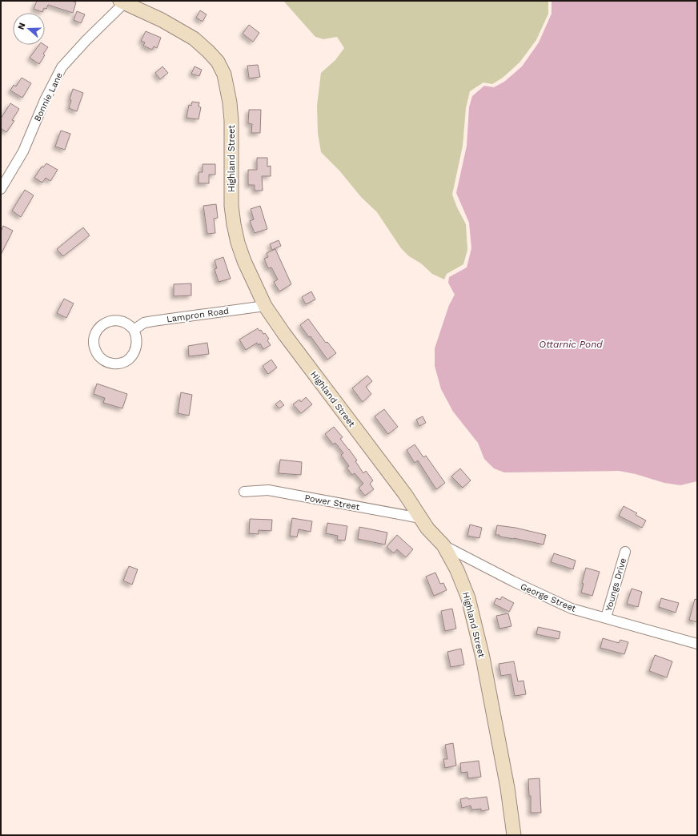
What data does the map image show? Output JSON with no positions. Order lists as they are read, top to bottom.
{
  "streets": {
    "street": [
      "Bonnie Lane",
      "Highland Street",
      "Lampron Road",
      "Power Street",
      "Youngs Drive",
      "George Street"
    ]
  },
  "crossings": [
    ["Bonnie Lane", "Highland Street"],
    ["Highland Street", "Lampron Road"],
    ["Highland Street", "Power Street"],
    ["Highland Street", "George Street"],
    ["Youngs Drive", "George Street"]
  ],
  "water": ["Ottarnic Pond"],
  "north": "left"
}
